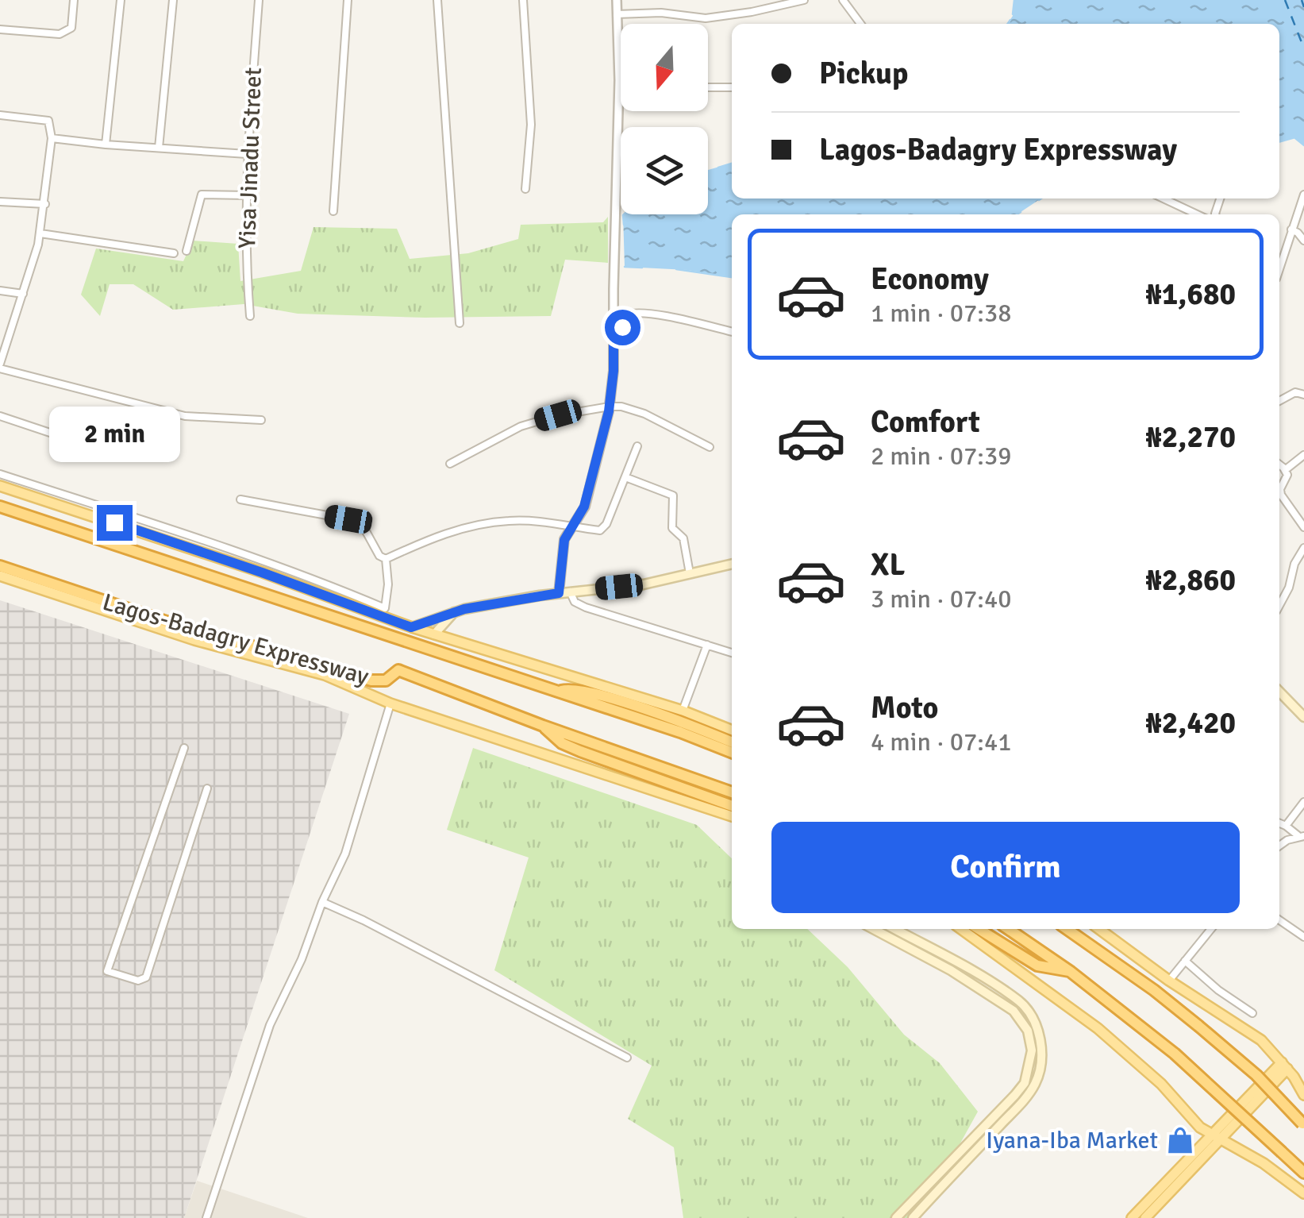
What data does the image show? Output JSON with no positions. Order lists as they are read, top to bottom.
{
  "streets": {
    "highway": ["Lagos-Badagry Expressway"],
    "street": ["Yisa Jinadu Street"]
  },
  "places": {
    "shop": ["Iyana-Iba Market"]
  },
  "north": "bottom",
  "page": {
    "banner": ["Pickup", "Lagos-Badagry Expressway"],
    "list": [
      {
        "name": "Economy",
        "note": "1 min · 07:38",
        "value": "₦1,680"
      },
      {
        "name": "Comfort",
        "note": "2 min · 07:39",
        "value": "₦2,270"
      },
      {
        "name": "XL",
        "note": "3 min · 07:40",
        "value": "₦2,860"
      },
      {
        "name": "Moto",
        "note": "4 min · 07:41",
        "value": "₦2,420"
      }
    ],
    "bubble": "2 min",
    "buttons": "Confirm"
  }
}
